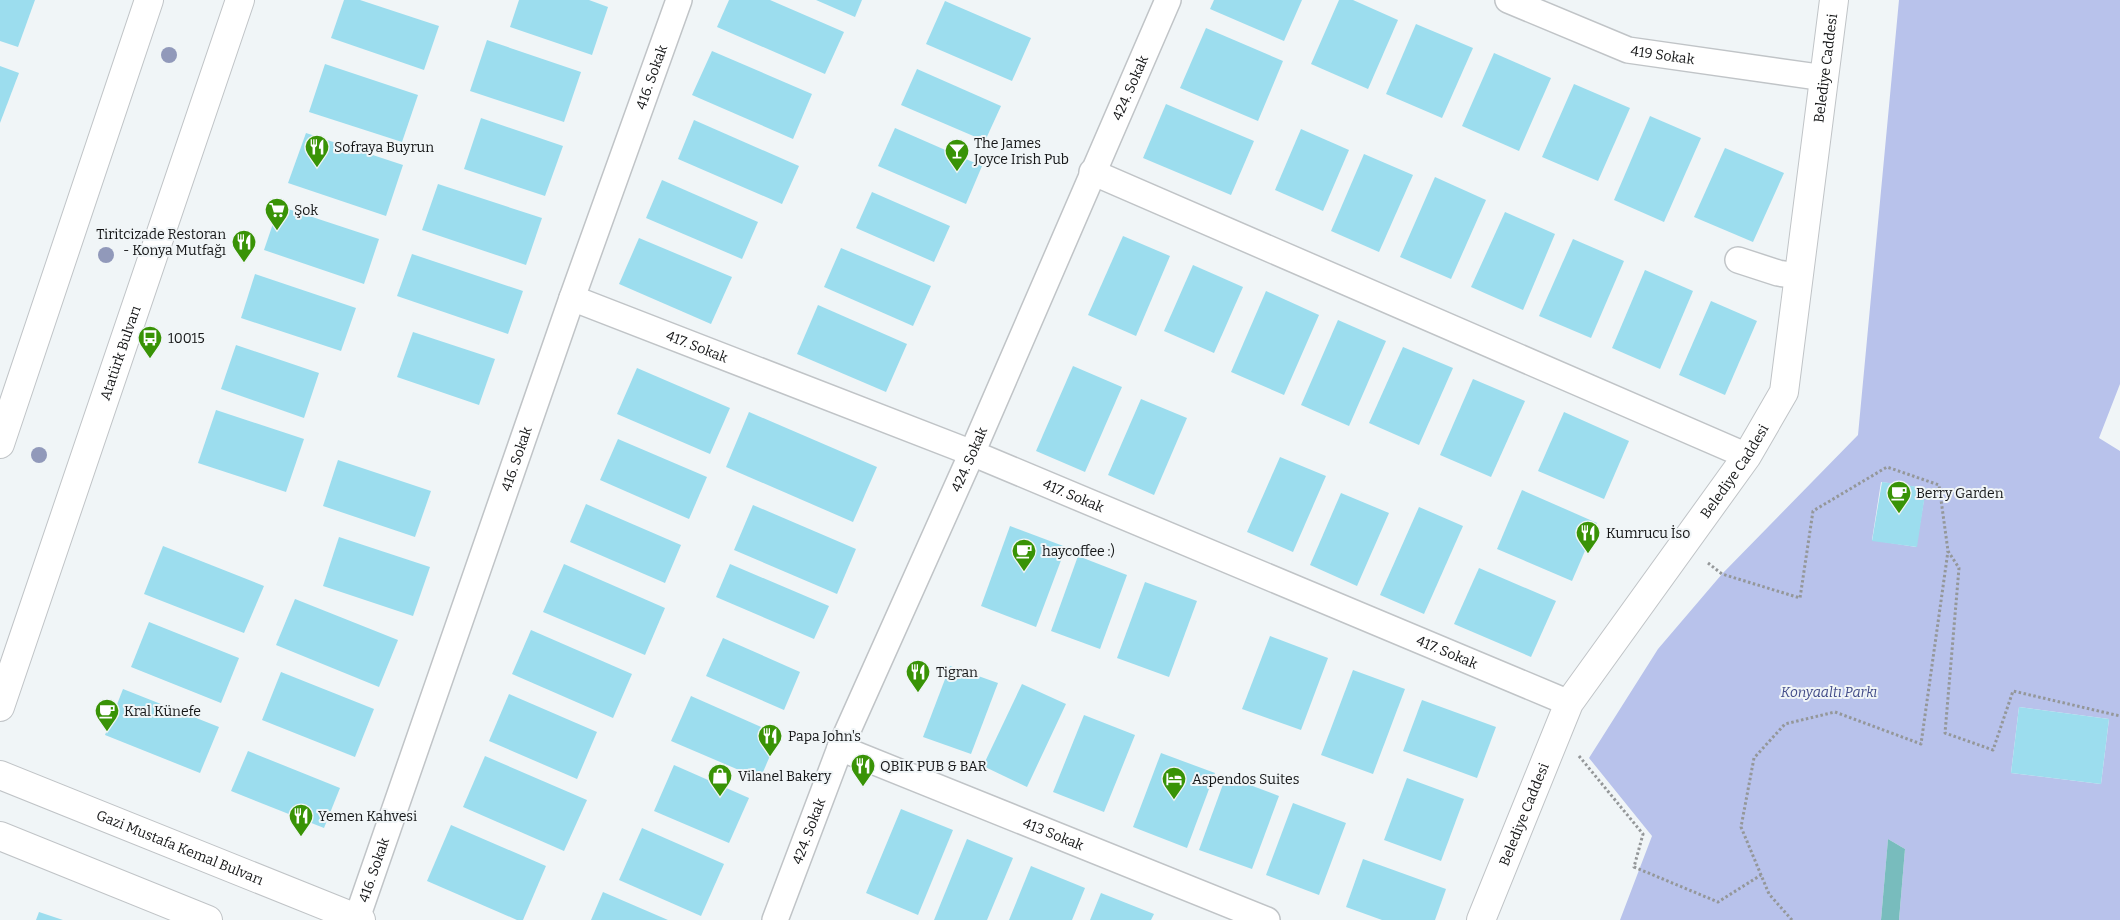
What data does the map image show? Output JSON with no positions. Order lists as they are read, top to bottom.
{
  "streets": {
    "main road": ["Belediye Caddesi", "Atatürk Bulvarı", "Gazi Mustafa Kemal Bulvarı"],
    "street": [
      "419 Sokak",
      "416. Sokak",
      "424. Sokak",
      "417. Sokak",
      "413 Sokak"
    ]
  },
  "crossings": [
    ["419 Sokak", "Belediye Caddesi"],
    ["Belediye Caddesi", "417. Sokak"],
    ["416. Sokak", "417. Sokak"],
    ["416. Sokak", "Gazi Mustafa Kemal Bulvarı"],
    ["424. Sokak", "417. Sokak"],
    ["424. Sokak", "413 Sokak"]
  ],
  "parks": ["Konyaaltı Parkı"],
  "places": {
    "restaurant": [
      "Sofraya Buyrun",
      "Tiritcizade Restoran - Konya Mutfağı",
      "Kumrucu İso",
      "Tigran",
      "Papa John's",
      "QBIK PUB & BAR",
      "Yemen Kahvesi"
    ],
    "bar": ["The James Joyce Irish Pub"],
    "supermarket": ["Şok"],
    "bus stop": ["10015"],
    "cafe": ["Berry Garden", "haycoffee :)", "Kral Künefe"],
    "shop": ["Vilanel Bakery"],
    "hotel": ["Aspendos Suites"]
  }
}
